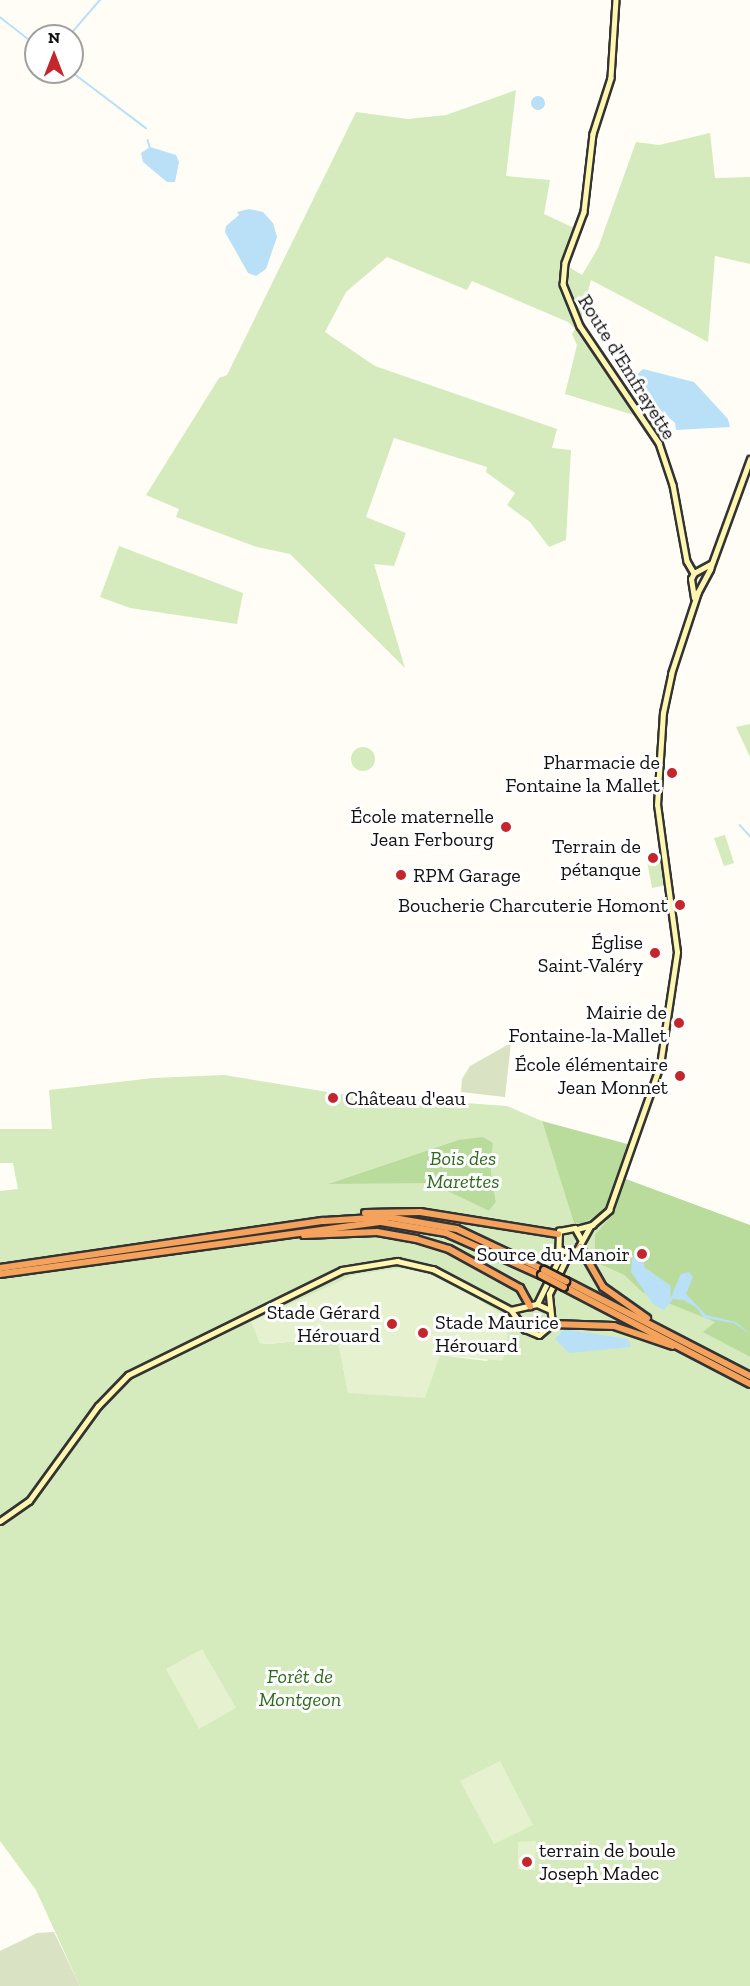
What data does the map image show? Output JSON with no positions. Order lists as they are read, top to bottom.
{
  "streets": {
    "street": ["Route d'Emfrayette"]
  },
  "parks": ["Bois des Marettes", "Forêt de Montgeon"],
  "places": [
    "Pharmacie de Fontaine la Mallet",
    "École maternelle Jean Ferbourg",
    "Terrain de pétanque",
    "RPM Garage",
    "Boucherie Charcuterie Homont",
    "Église Saint-Valéry",
    "Mairie de Fontaine-la-Mallet",
    "École élémentaire Jean Monnet",
    "Château d'eau",
    "Source du Manoir",
    "Stade Gérard Hérouard",
    "Stade Maurice Hérouard",
    "terrain de boule Joseph Madec"
  ],
  "north": "top"
}
